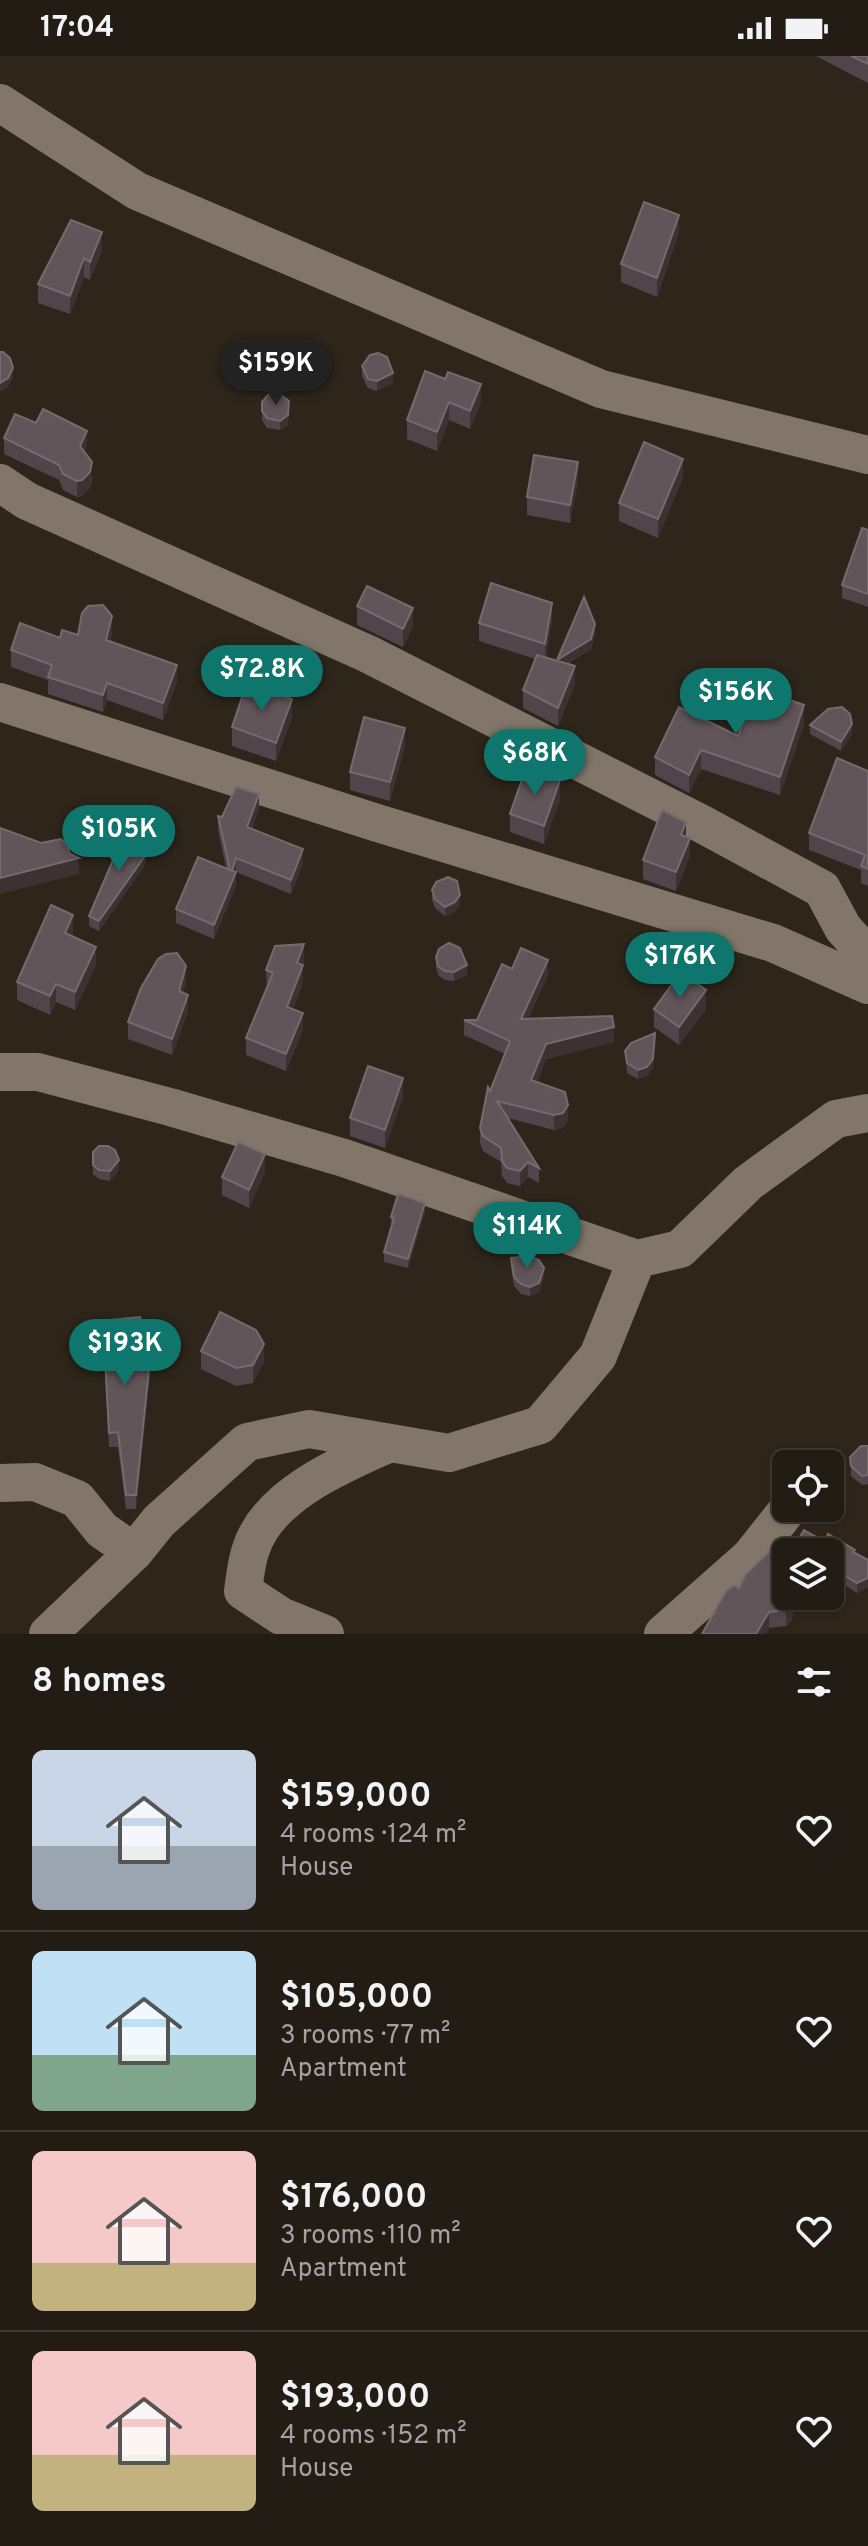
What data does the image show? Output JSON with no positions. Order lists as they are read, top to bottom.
{
  "page": {
    "status": "17:04",
    "price": [
      "$159K",
      "$72.8K",
      "$156K",
      "$68K",
      "$105K",
      "$176K",
      "$114K",
      "$193K"
    ],
    "heading": "8 homes",
    "list": [
      {
        "name": "$159,000",
        "note": "4 rooms · 124 m² · House"
      },
      {
        "name": "$105,000",
        "note": "3 rooms · 77 m² · Apartment"
      },
      {
        "name": "$176,000",
        "note": "3 rooms · 110 m² · Apartment"
      },
      {
        "name": "$193,000",
        "note": "4 rooms · 152 m² · House"
      }
    ]
  }
}
